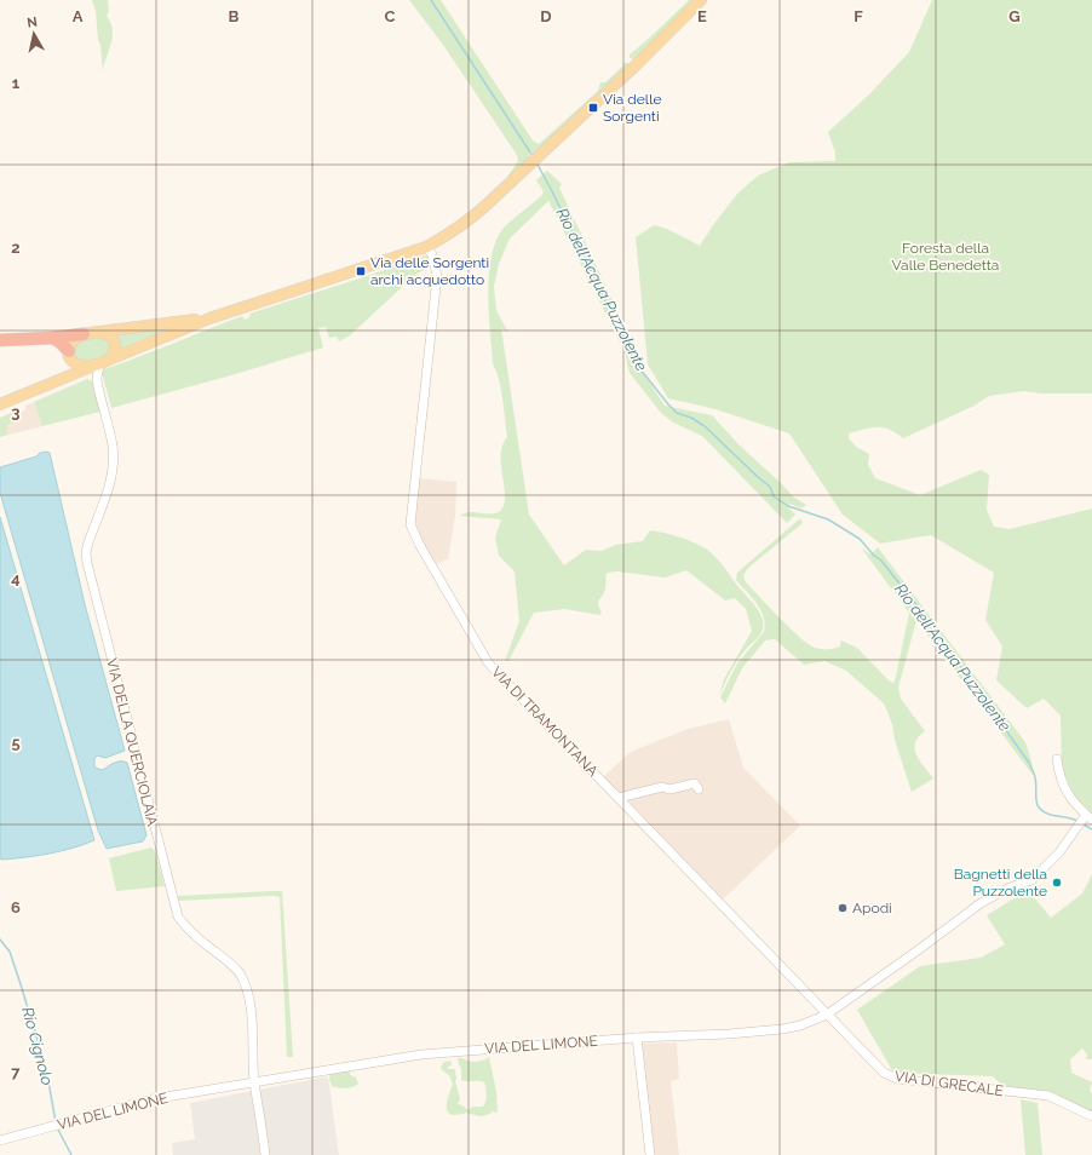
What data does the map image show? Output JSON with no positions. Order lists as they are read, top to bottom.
{
  "streets": {
    "street": [
      "VIA DI TRAMONTANA",
      "VIA DELLA QUERCIOLAIA",
      "VIA DEL LIMONE",
      "VIA DI GRECALE"
    ]
  },
  "crossings": [
    ["VIA DI TRAMONTANA", "VIA DEL LIMONE"],
    ["VIA DI TRAMONTANA", "VIA DI GRECALE"],
    ["VIA DELLA QUERCIOLAIA", "VIA DEL LIMONE"],
    ["VIA DEL LIMONE", "VIA DI GRECALE"]
  ],
  "water": ["Rio dell'Acqua Puzzolente", "Rio Cignolo"],
  "parks": ["Foresta della Valle Benedetta"],
  "places": {
    "transit": ["Via delle Sorgenti", "Via delle Sorgenti archi acquedotto"],
    "other": ["Bagnetti della Puzzolente", "Apodi"]
  },
  "north": "top",
  "grid": {
    "columns": [
      "A",
      "B",
      "C",
      "D",
      "E",
      "F",
      "G"
    ],
    "rows": [
      "1",
      "2",
      "3",
      "4",
      "5",
      "6",
      "7"
    ]
  }
}
